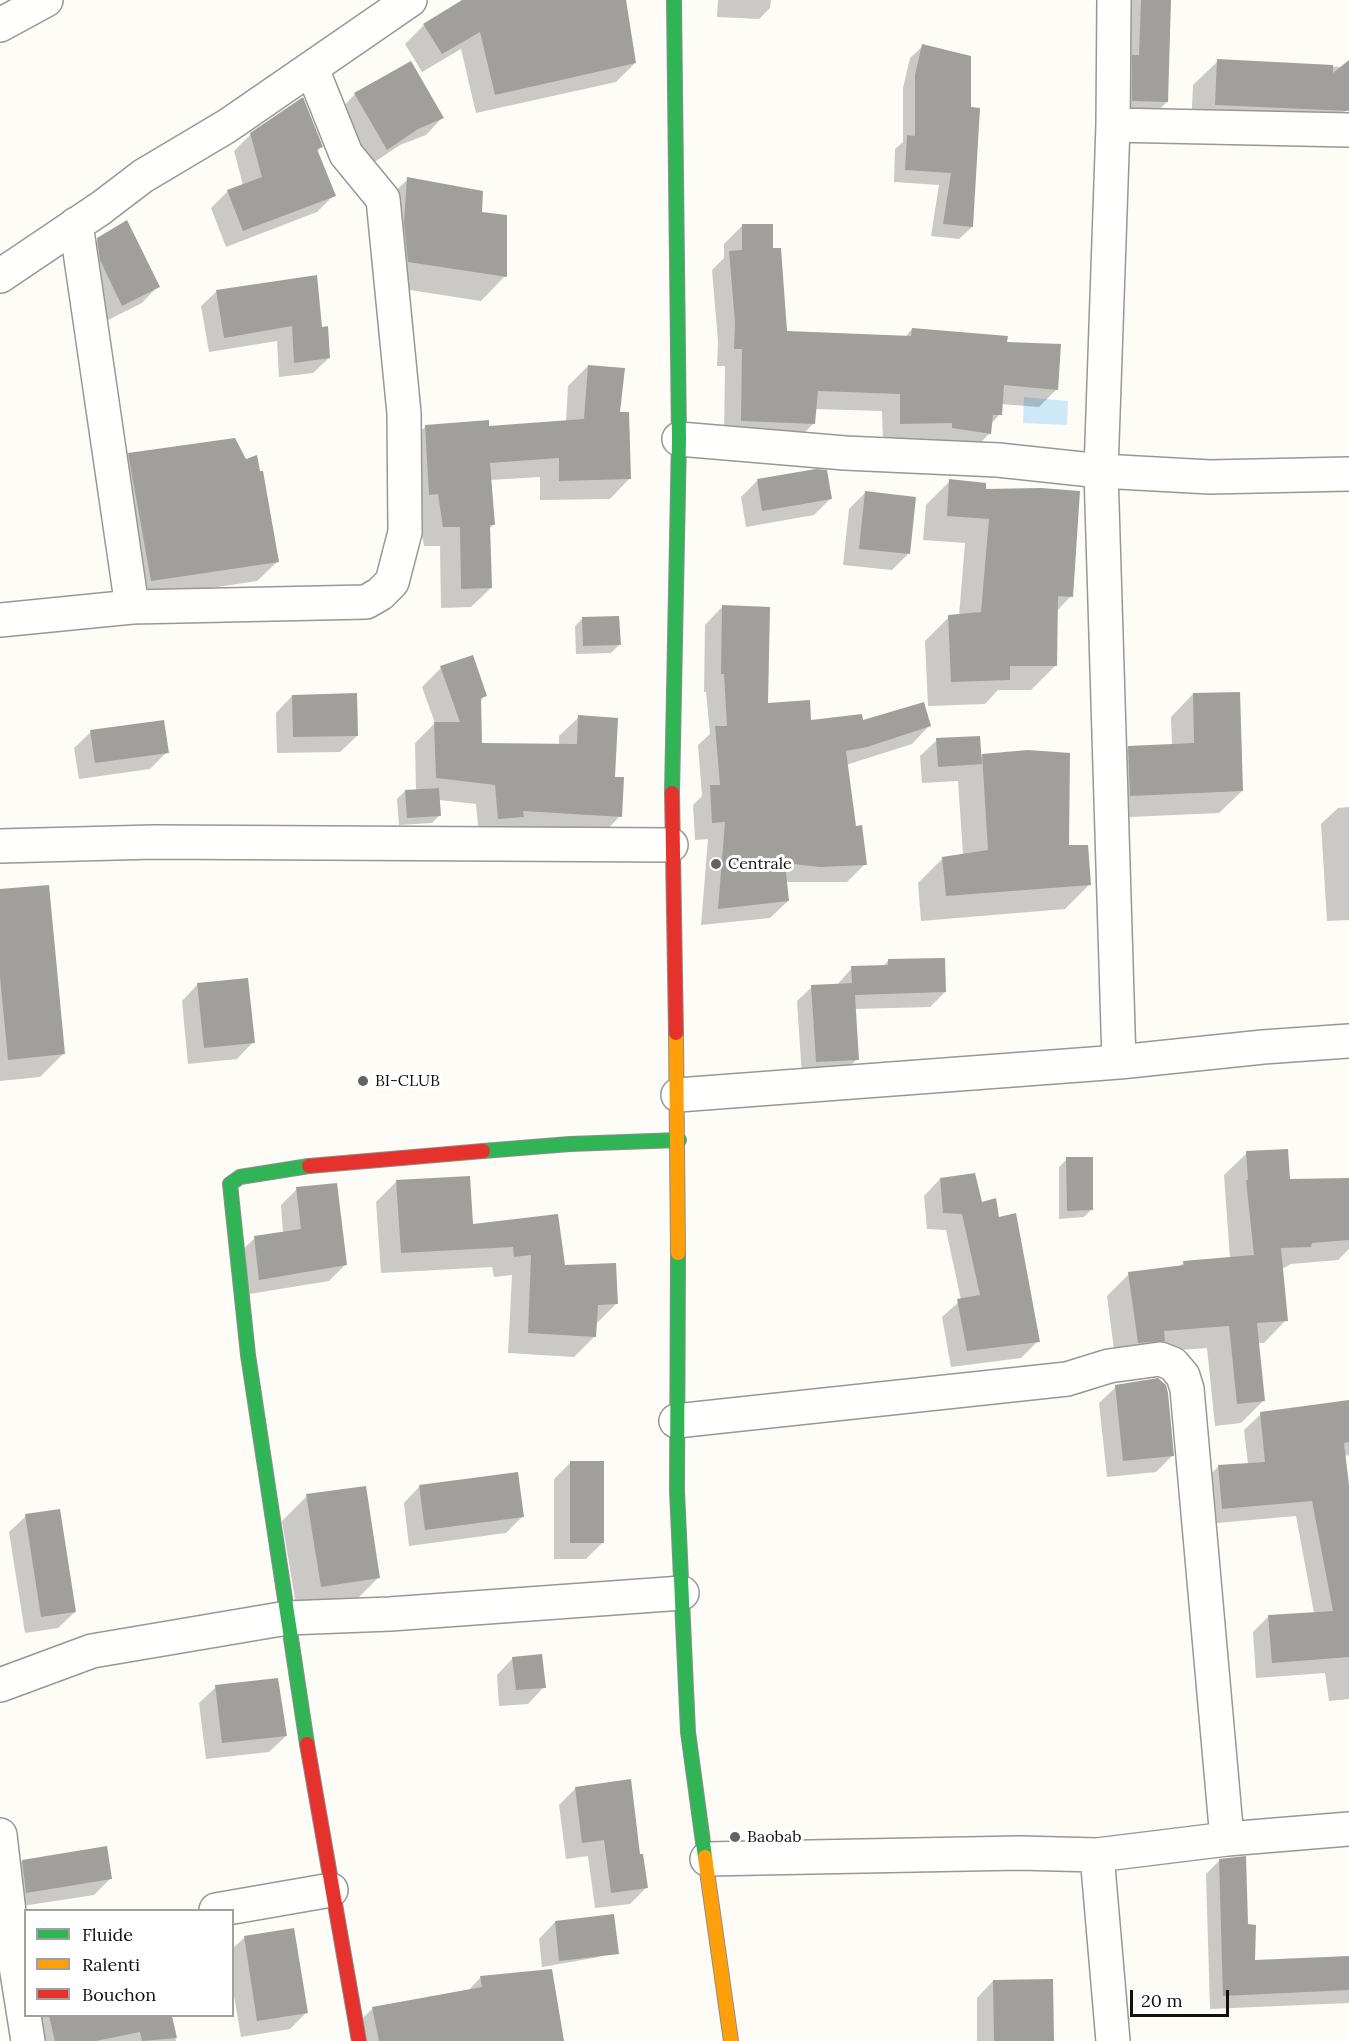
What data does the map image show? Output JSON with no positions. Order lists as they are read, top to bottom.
{
  "places": ["Centrale", "BI-CLUB", "Baobab"],
  "legend": ["Fluide", "Ralenti", "Bouchon"],
  "scale_bar": "20 m"
}
